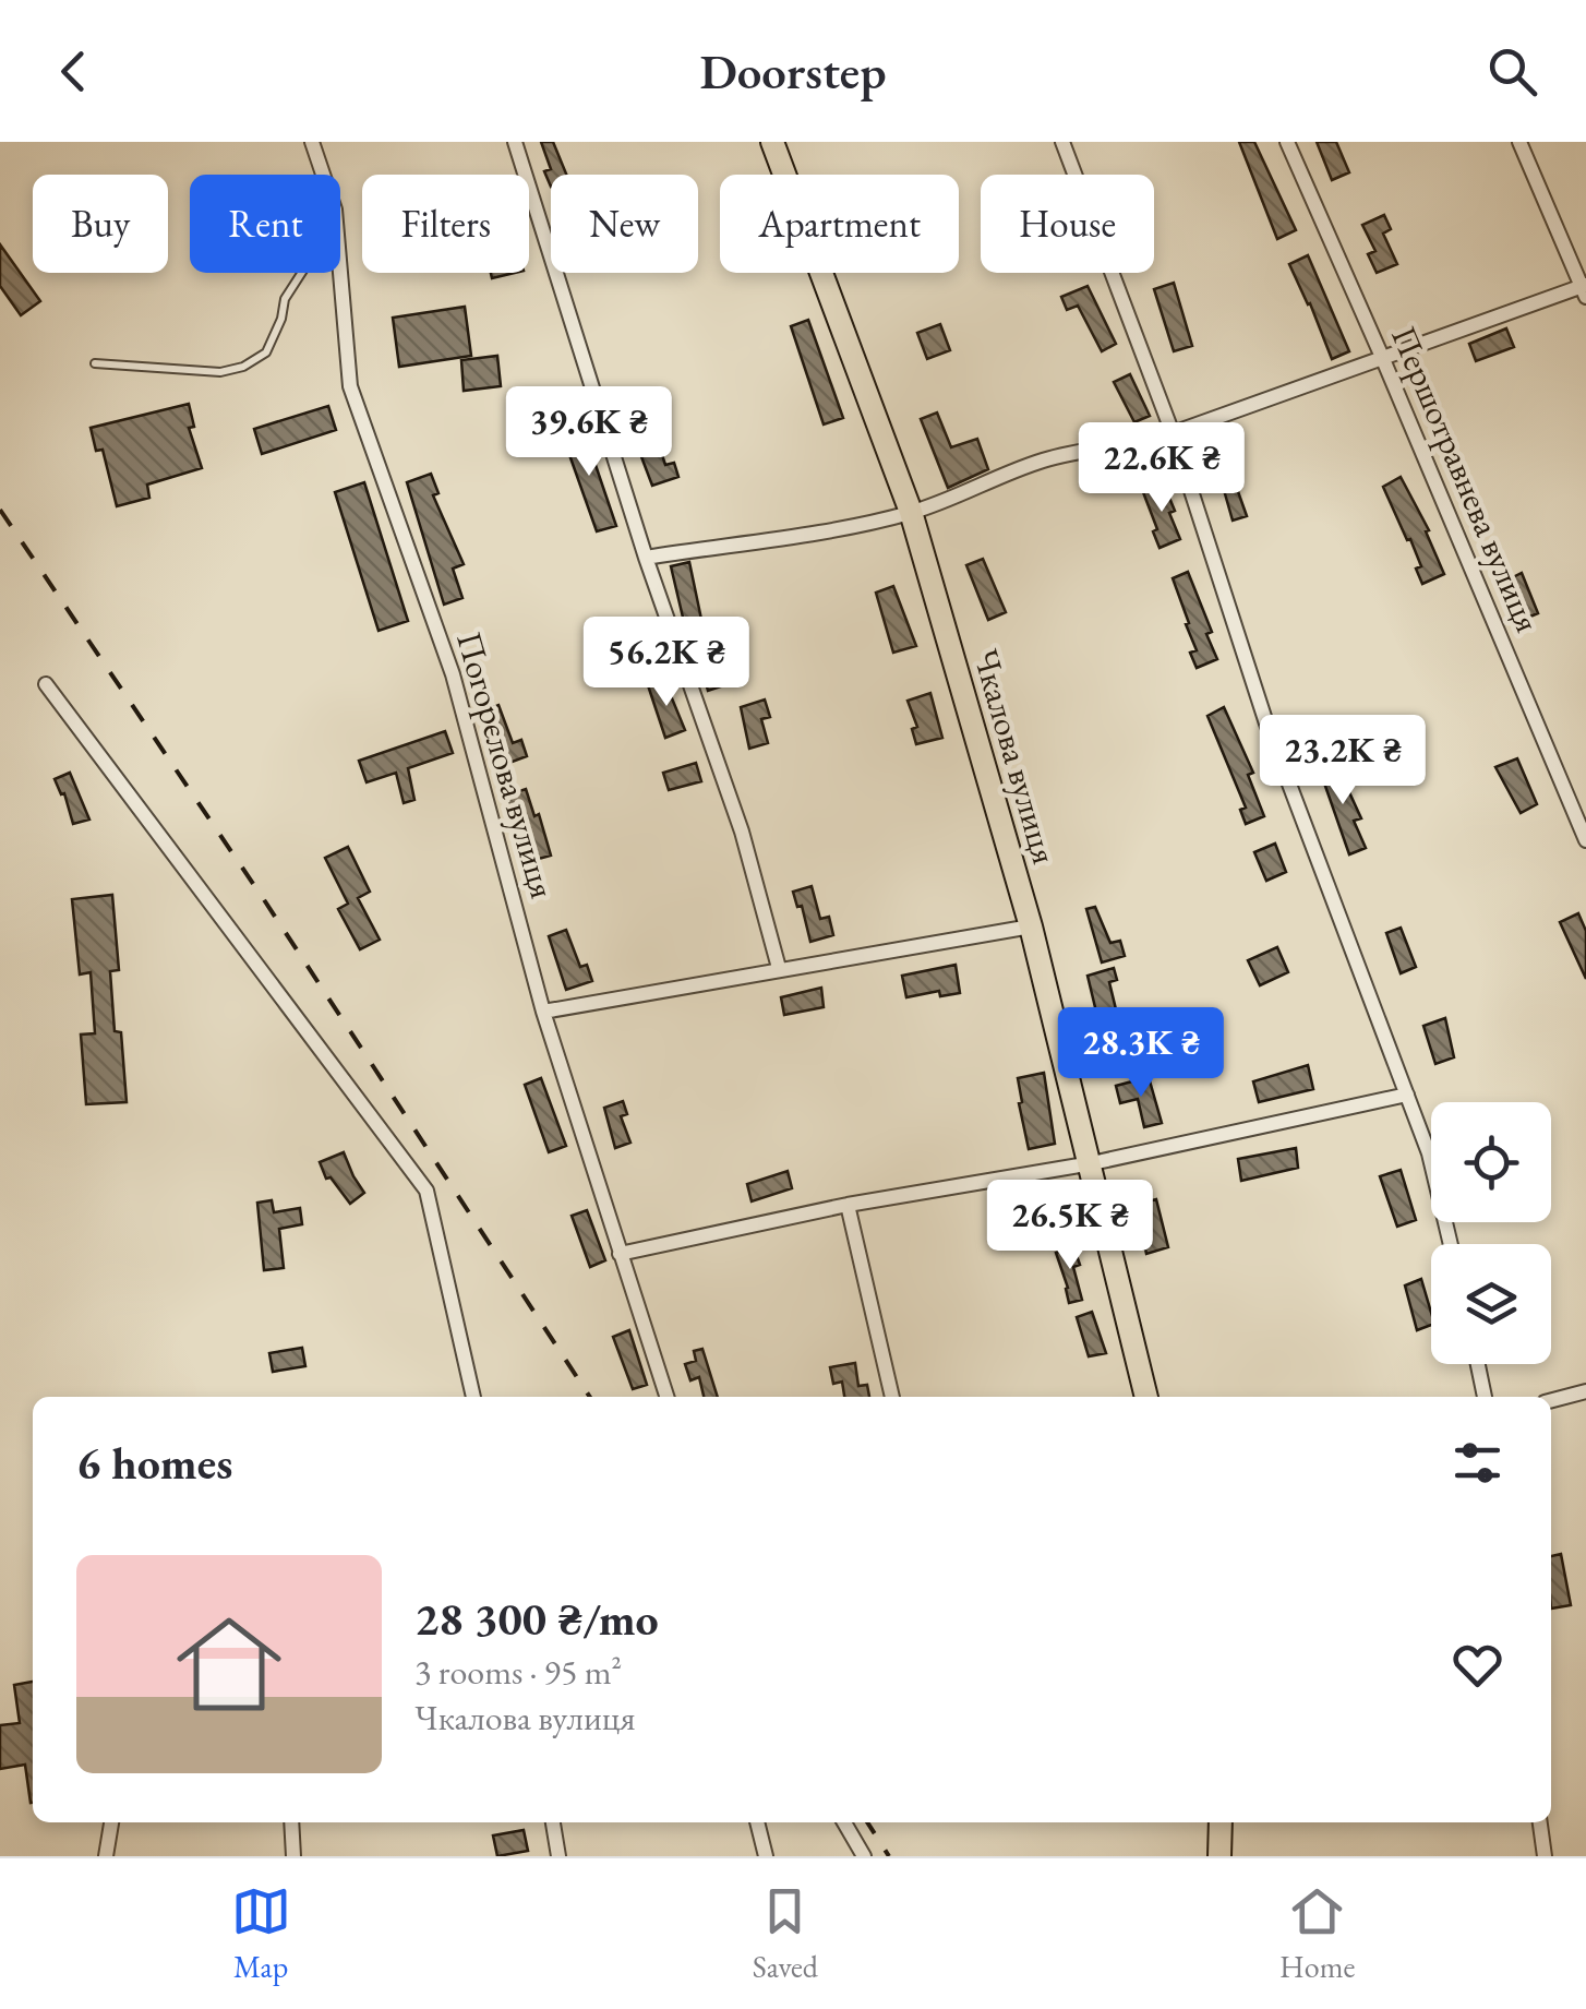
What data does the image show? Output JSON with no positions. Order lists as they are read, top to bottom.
{
  "streets": {
    "main road": ["Чкалова вулиця"],
    "street": ["Першотравнева вулиця", "Погорєлова вулиця"]
  },
  "page": {
    "header": "Doorstep",
    "chip": [
      "Buy",
      "Rent",
      "Filters",
      "New",
      "Apartment",
      "House"
    ],
    "price": [
      "39.6K ₴",
      "22.6K ₴",
      "56.2K ₴",
      "23.2K ₴",
      "28.3K ₴",
      "26.5K ₴"
    ],
    "heading": "6 homes",
    "list": [
      {
        "name": "28 300 ₴/mo",
        "note": "3 rooms · 95 m² · Чкалова вулиця"
      }
    ],
    "tabs": ["Map", "Saved", "Home"]
  }
}
